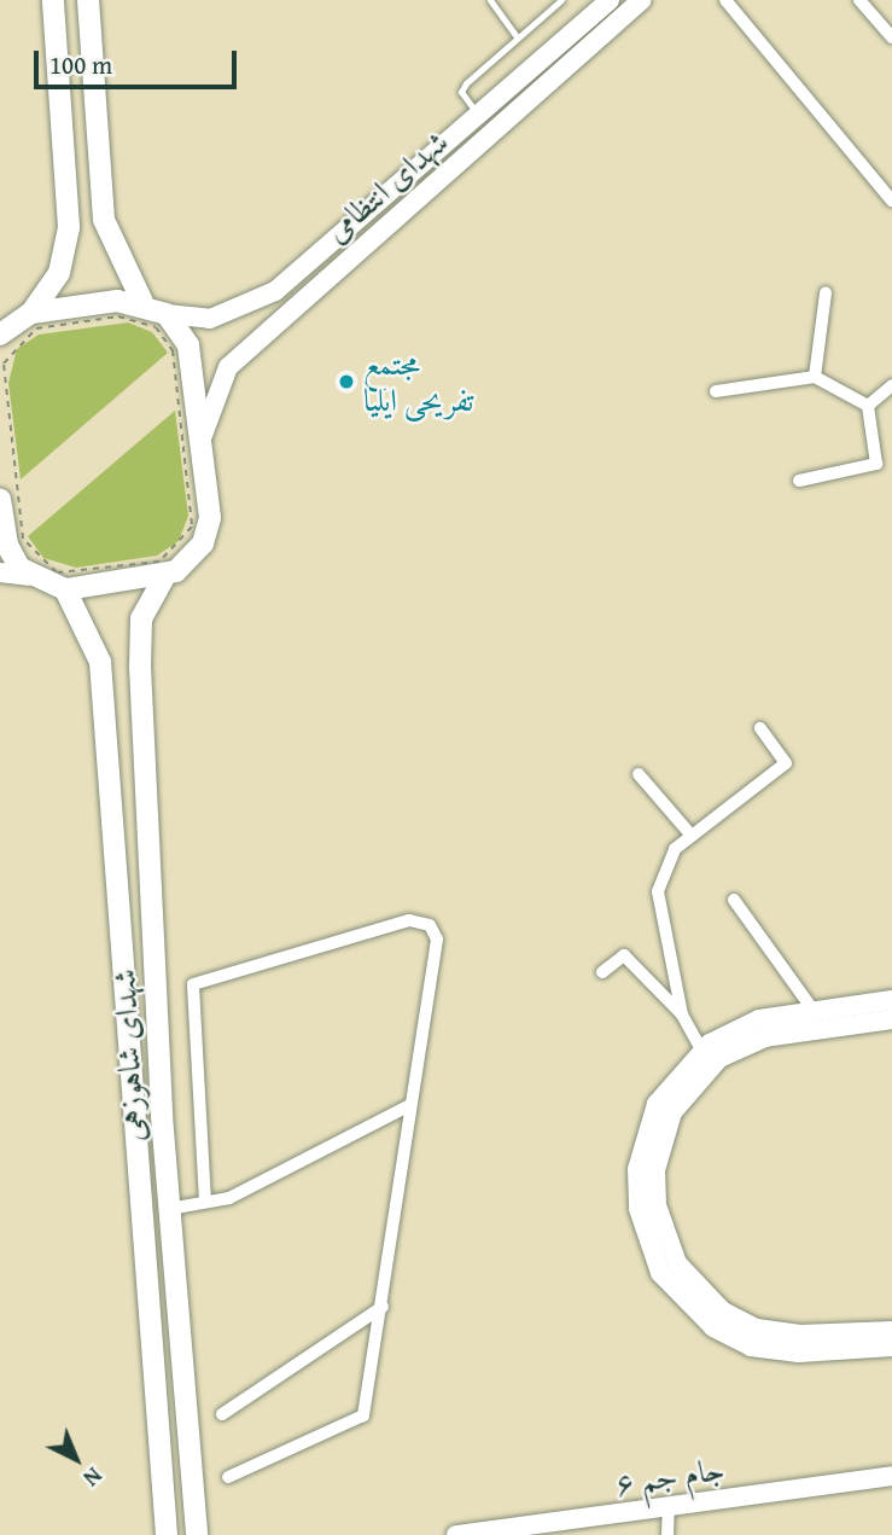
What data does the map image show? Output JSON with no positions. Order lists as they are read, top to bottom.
{
  "streets": {
    "main road": ["شهدای شاهوزهی"],
    "street": ["شهدای انتظامی", "جام جم ۶"]
  },
  "places": ["مجتمع تفریحی ایلیا"],
  "scale_bar": "100 m",
  "north": "bottom right"
}
